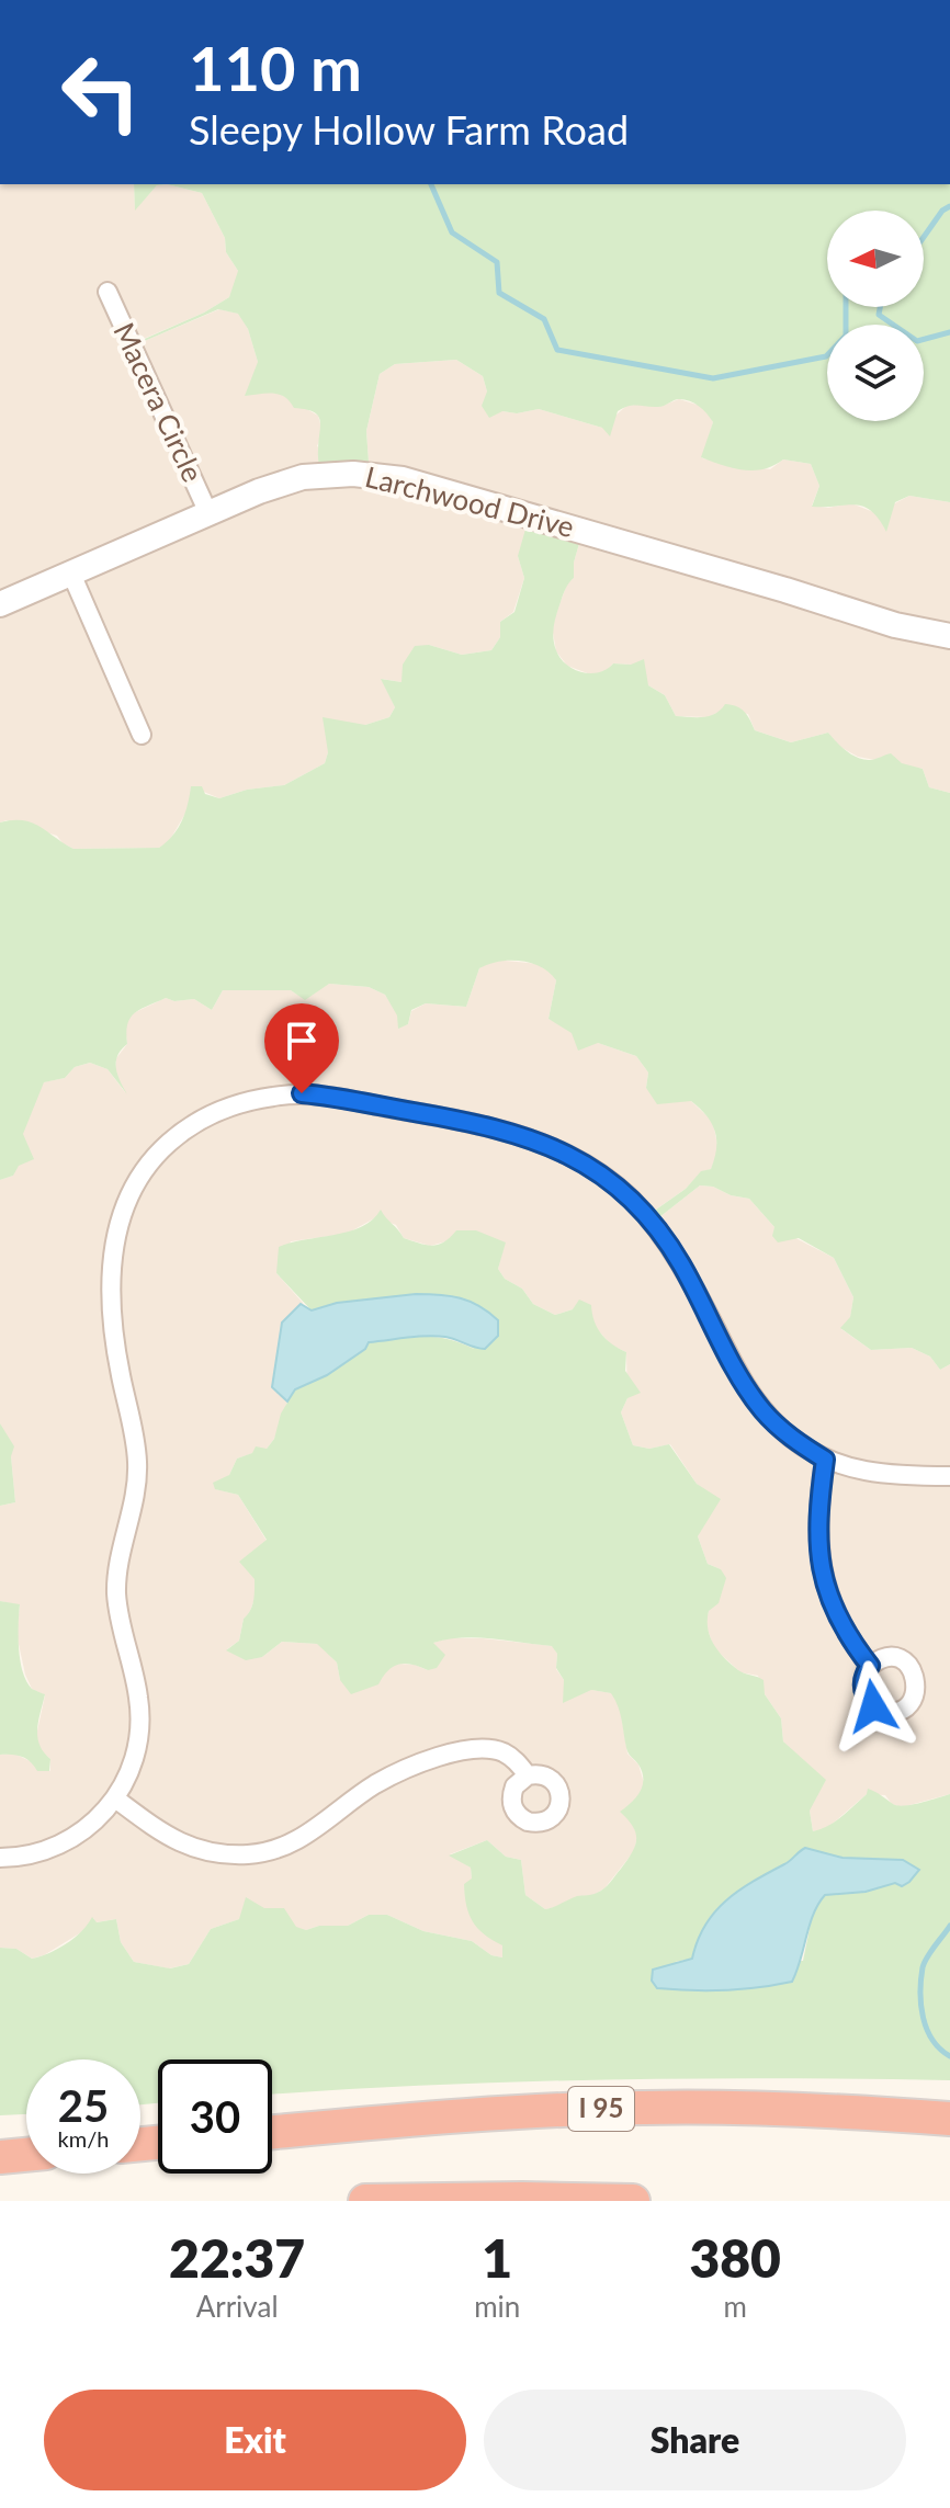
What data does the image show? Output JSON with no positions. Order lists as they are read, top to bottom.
{
  "streets": {
    "highway": ["I 95"],
    "street": ["Macera Circle", "Larchwood Drive"]
  },
  "crossings": [
    ["Macera Circle", "Larchwood Drive"]
  ],
  "north": "left",
  "page": {
    "turn": ["110 m", "Sleepy Hollow Farm Road"],
    "speed": "25 km/h",
    "limit": "30",
    "eta": [
      "22:37",
      "Arrival",
      "1",
      "min",
      "380",
      "m"
    ],
    "buttons": ["Exit", "Share"]
  }
}
